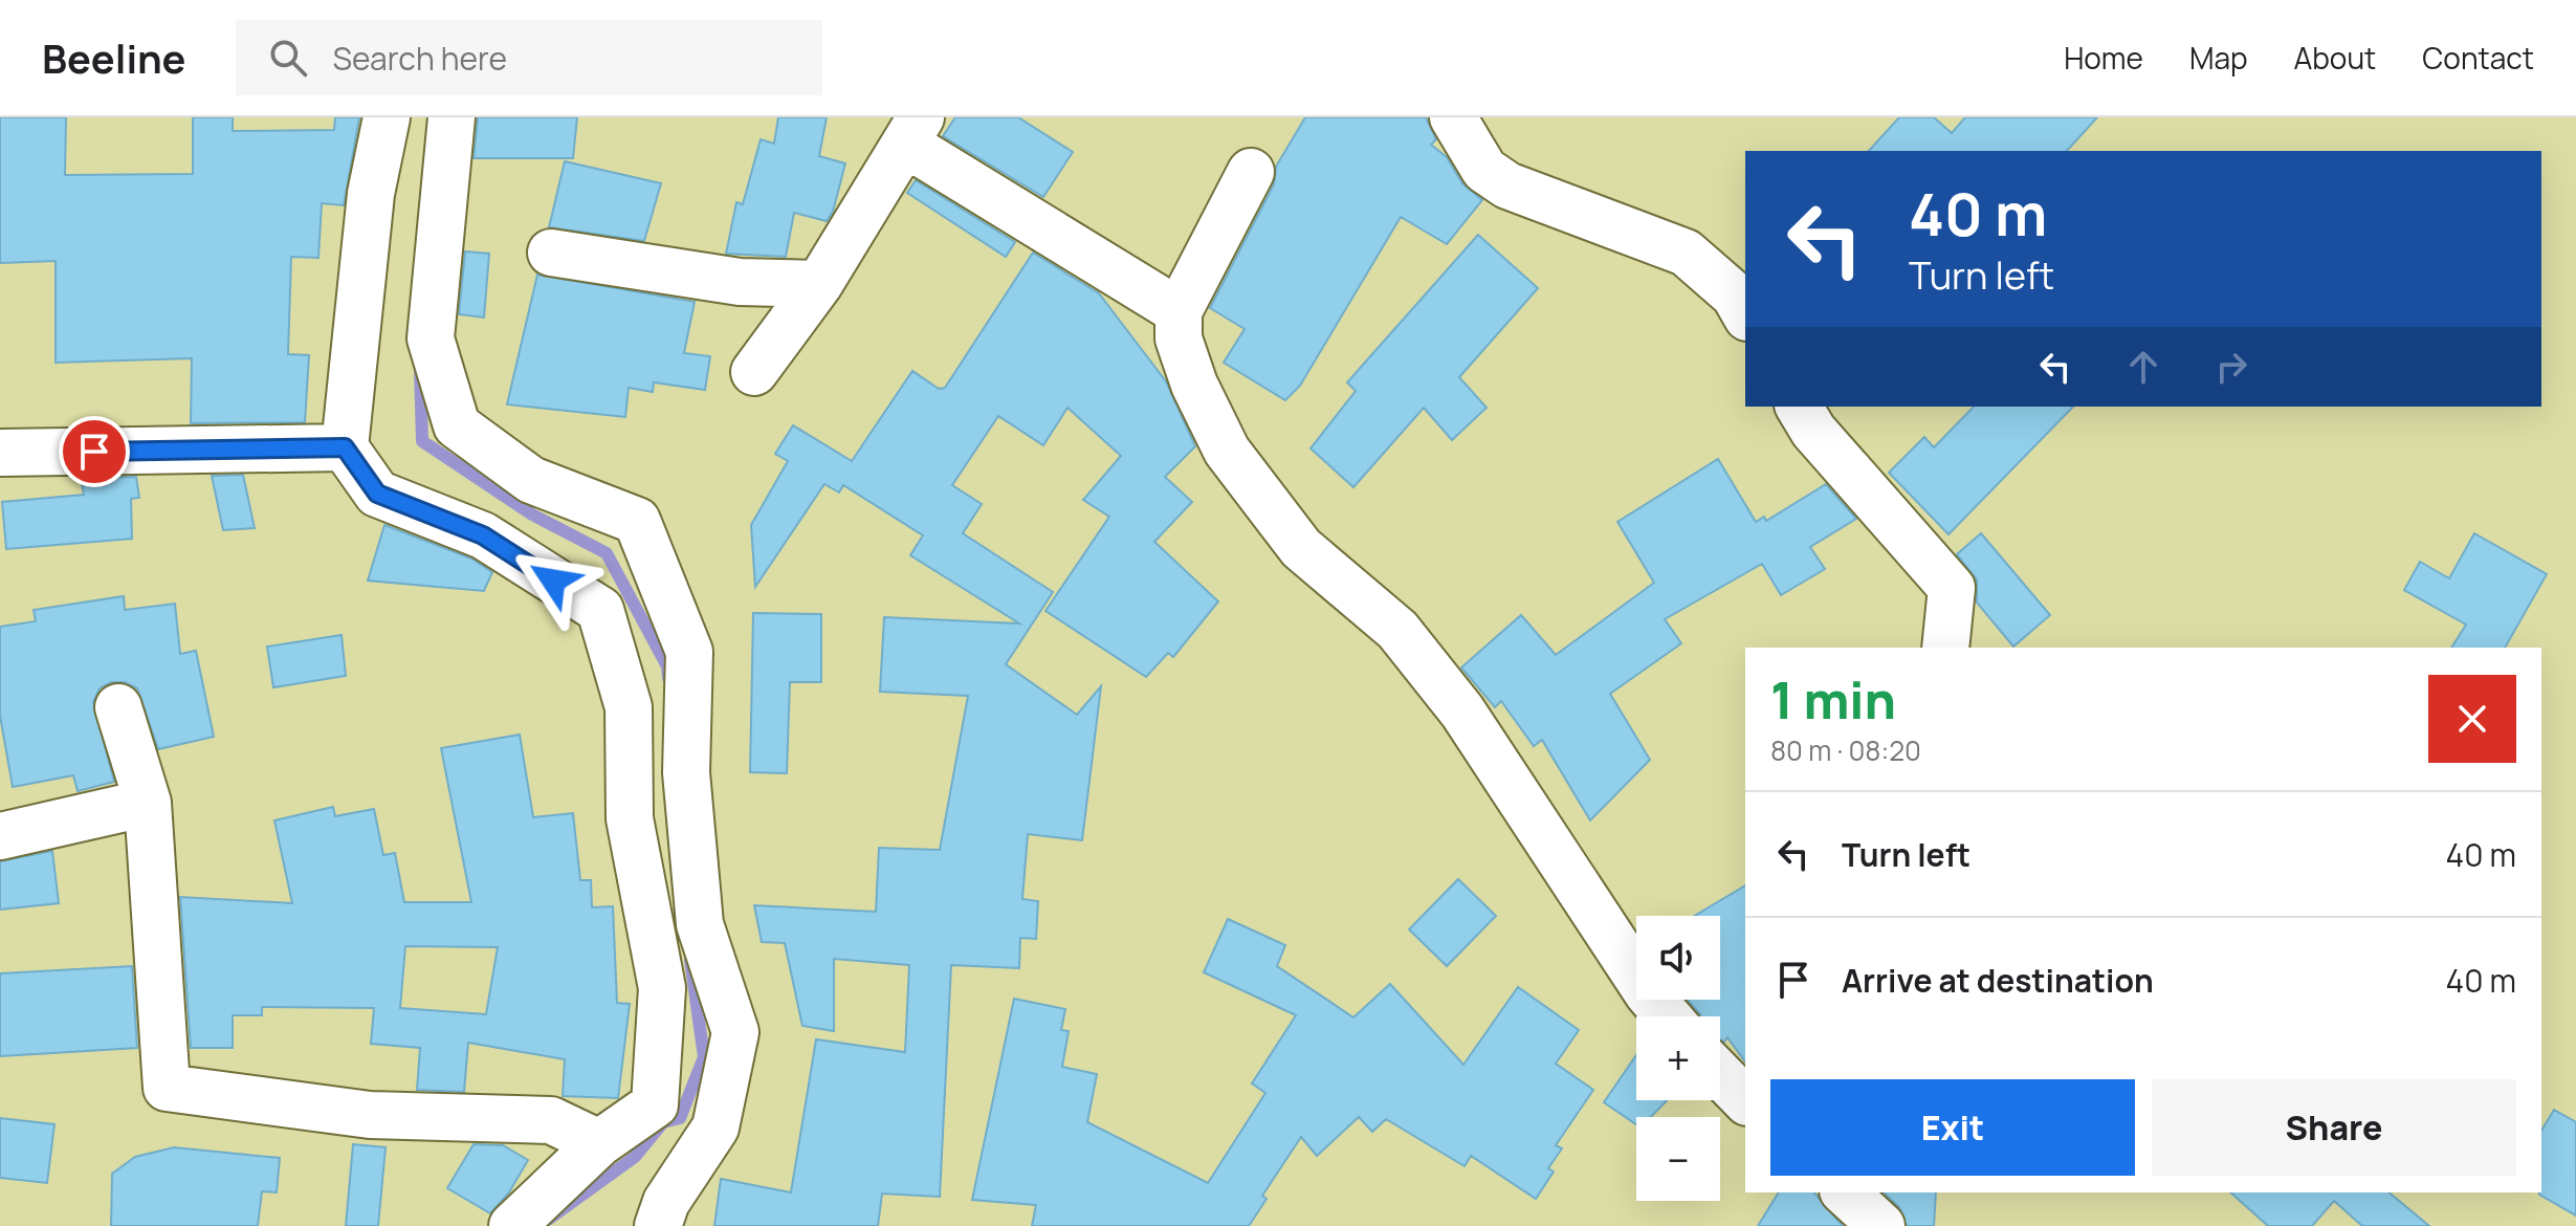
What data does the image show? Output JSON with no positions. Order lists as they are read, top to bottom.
{
  "page": {
    "header": "Beeline",
    "search": "Search here",
    "nav": [
      "Home",
      "Map",
      "About",
      "Contact"
    ],
    "turn": ["40 m", "Turn left"],
    "heading": ["1 min", "80 m · 08:20"],
    "list": [
      {
        "name": "Turn left",
        "value": "40 m"
      },
      {
        "name": "Arrive at destination",
        "value": "40 m"
      }
    ],
    "map_buttons": ["+", "−"],
    "buttons": ["Exit", "Share"]
  }
}
